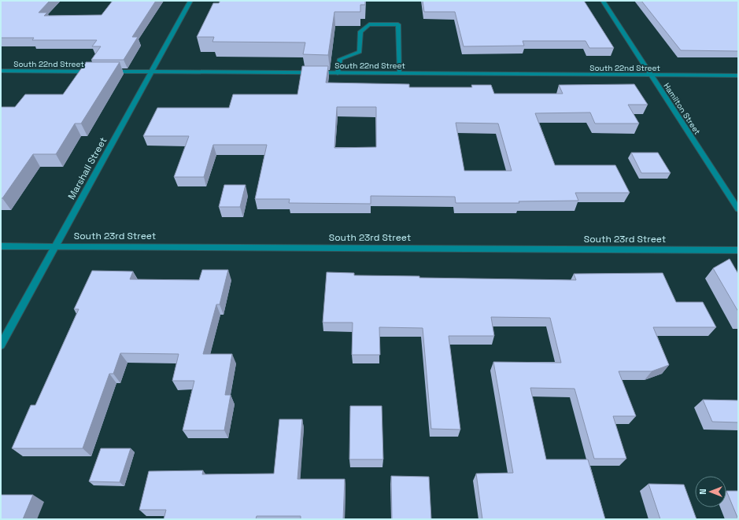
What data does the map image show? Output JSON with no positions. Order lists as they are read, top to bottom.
{
  "streets": {
    "street": [
      "South 22nd Street",
      "Hamilton Street",
      "Marshall Street",
      "South 23rd Street"
    ]
  },
  "crossings": [
    ["South 22nd Street", "Hamilton Street"],
    ["South 22nd Street", "Marshall Street"],
    ["Marshall Street", "South 23rd Street"]
  ],
  "north": "left"
}
